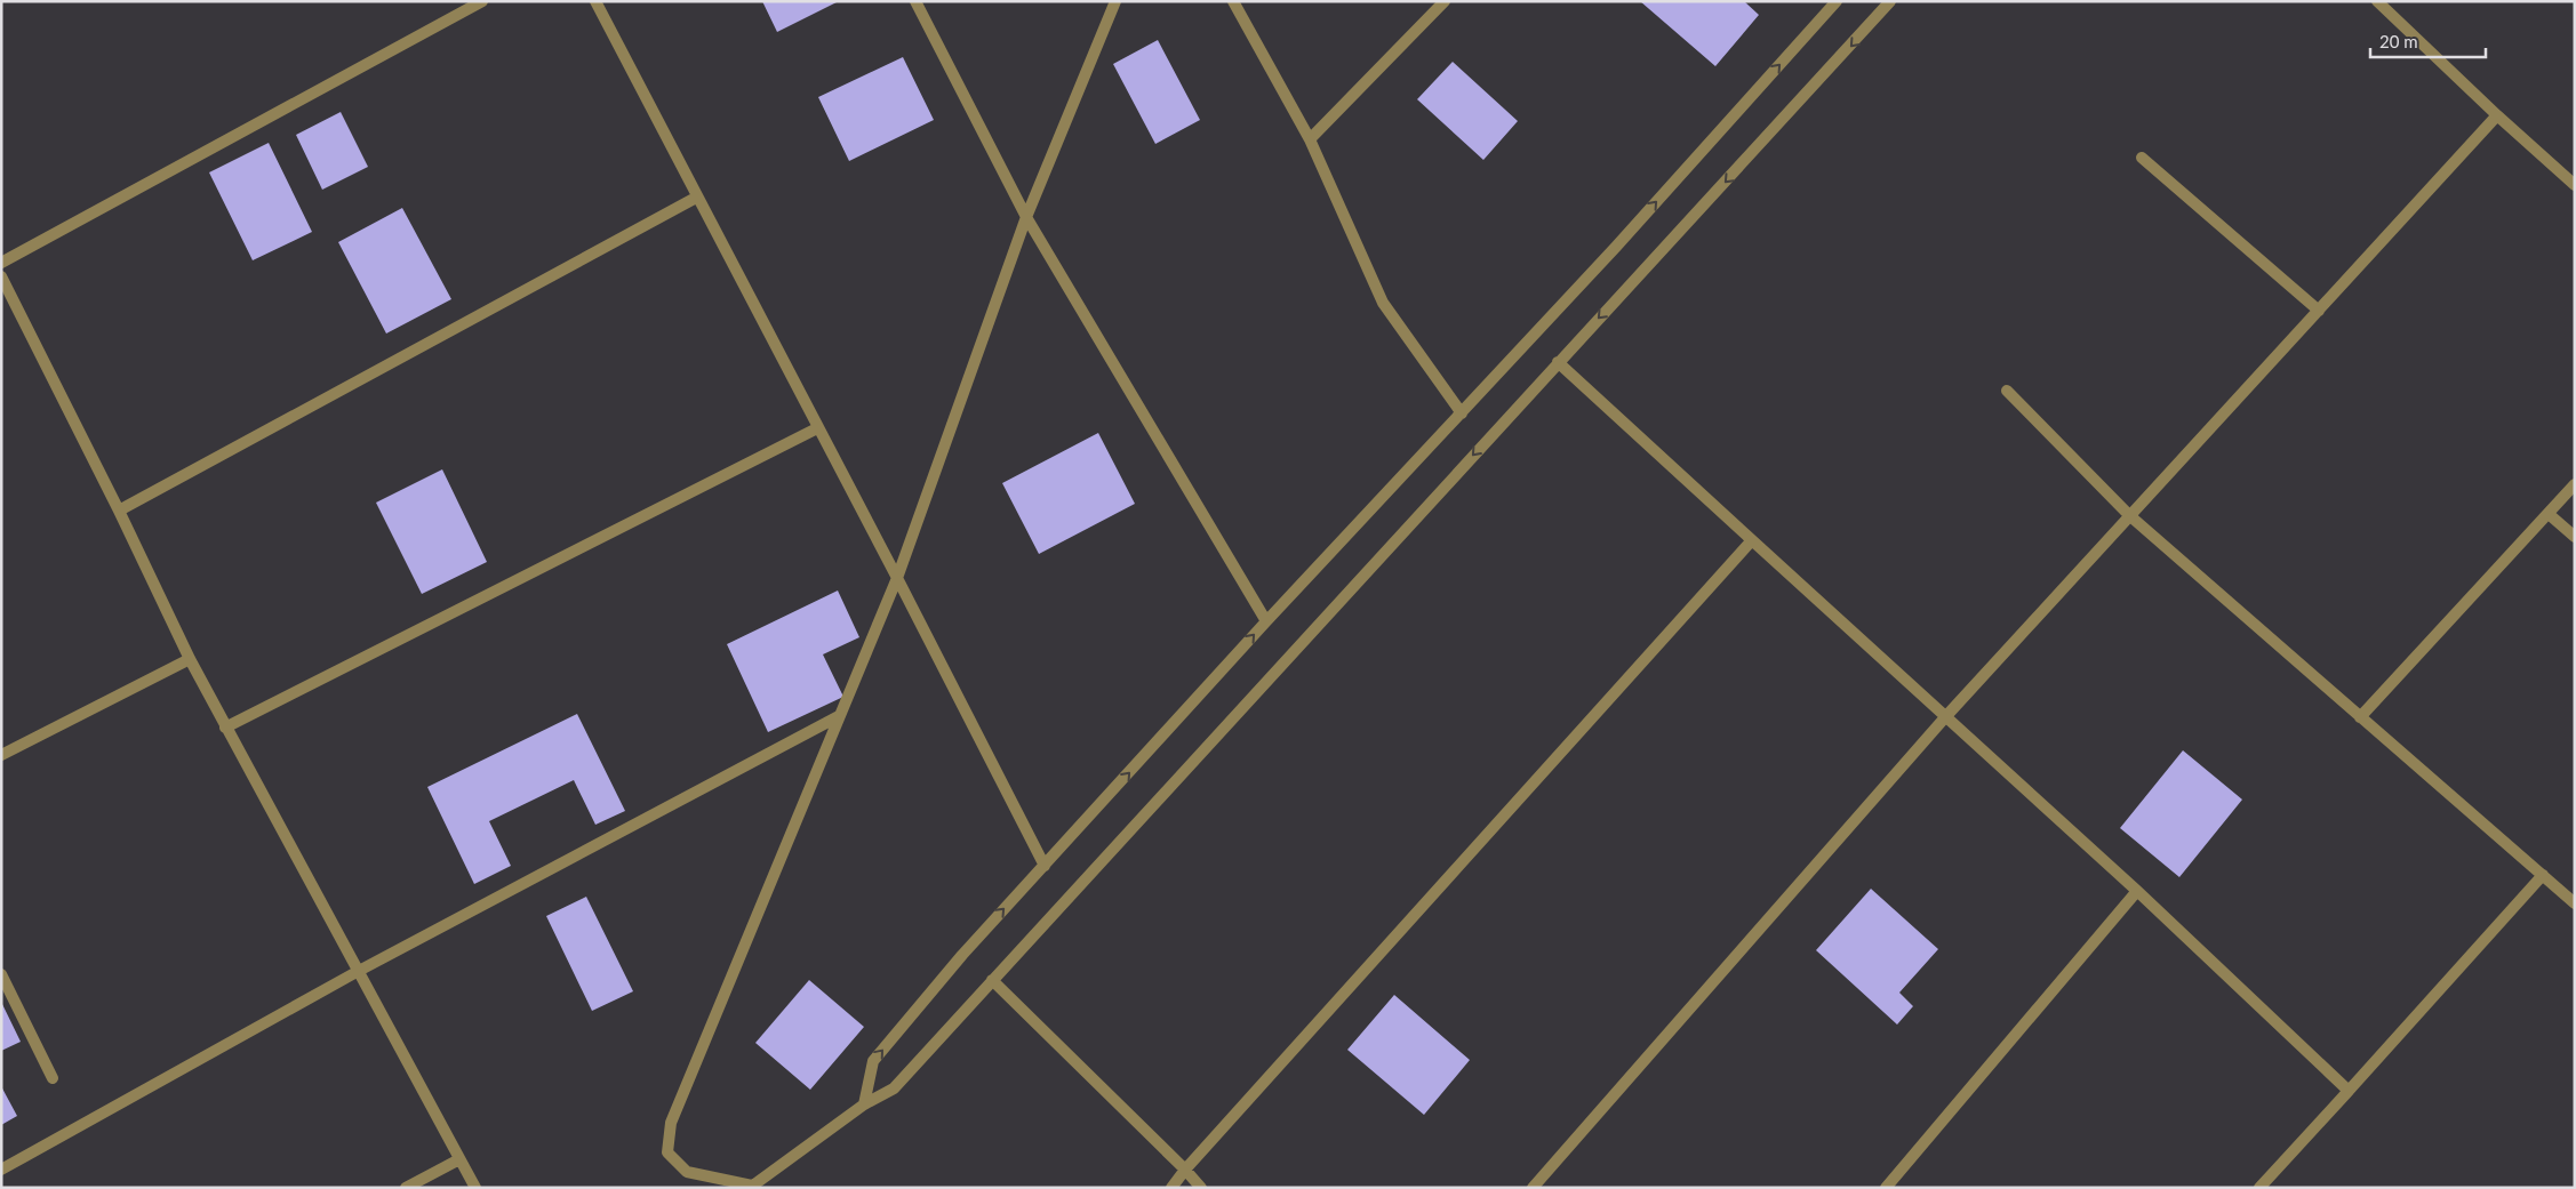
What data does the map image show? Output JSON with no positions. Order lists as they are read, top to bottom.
{
  "scale_bar": "20 m"
}
